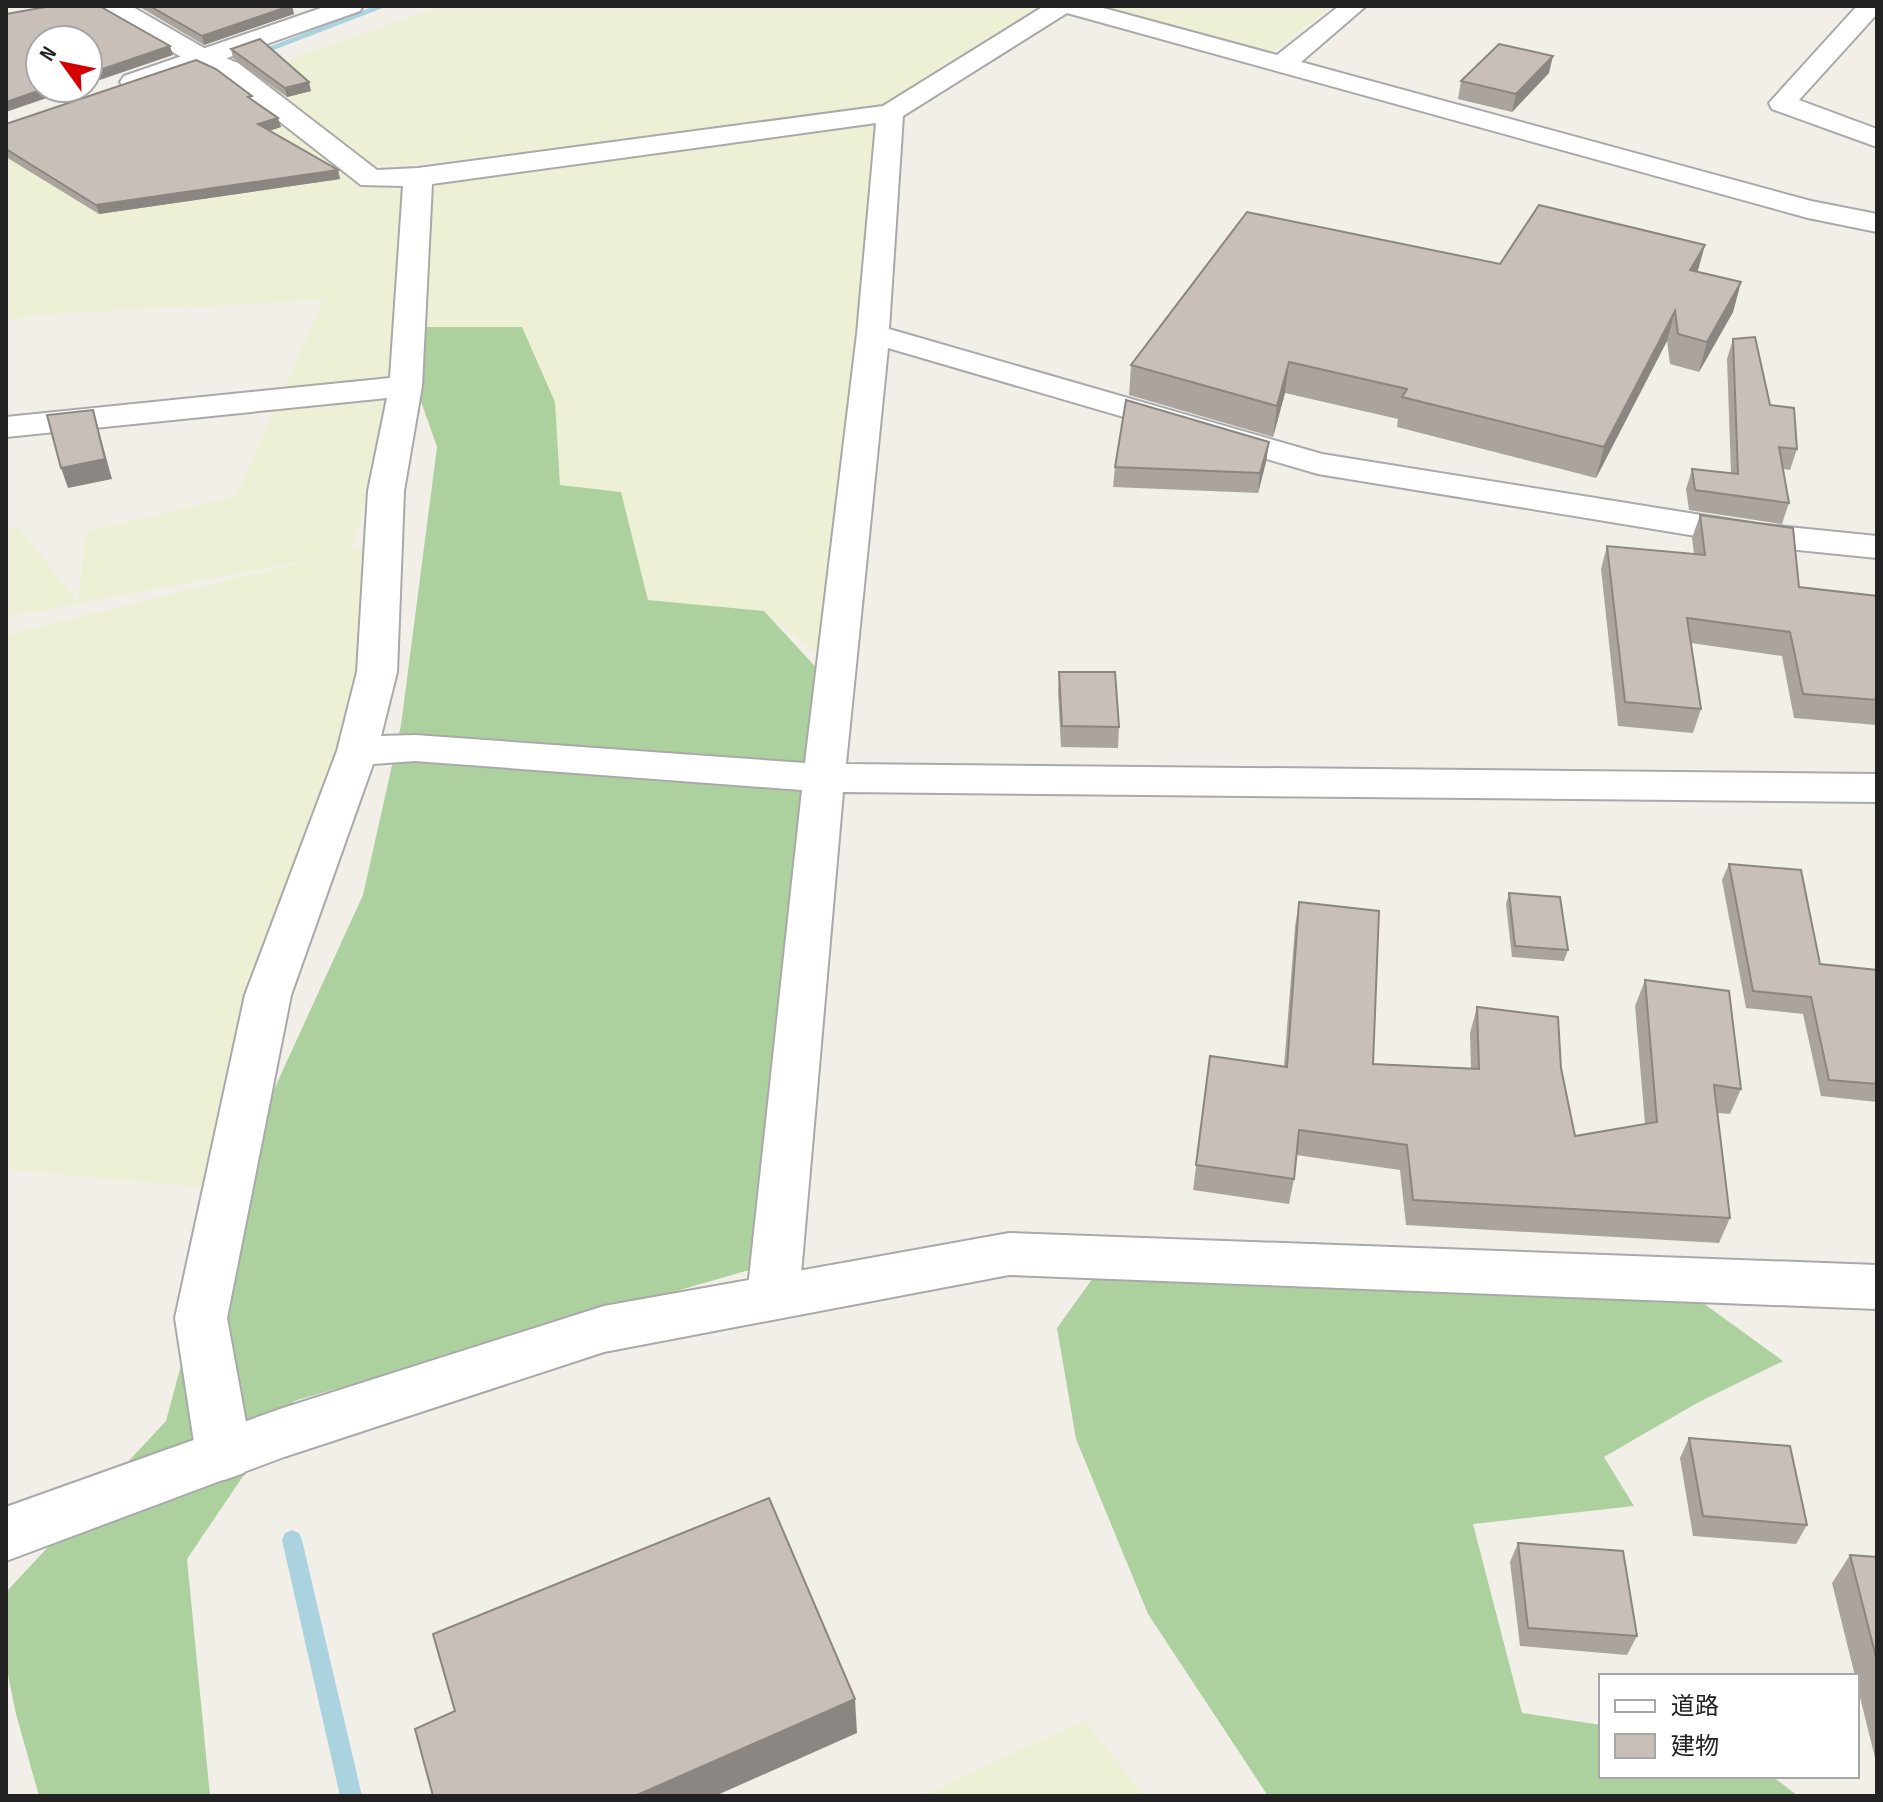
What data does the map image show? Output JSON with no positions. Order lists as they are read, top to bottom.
{
  "legend": ["道路", "建物"],
  "north": "top left"
}
